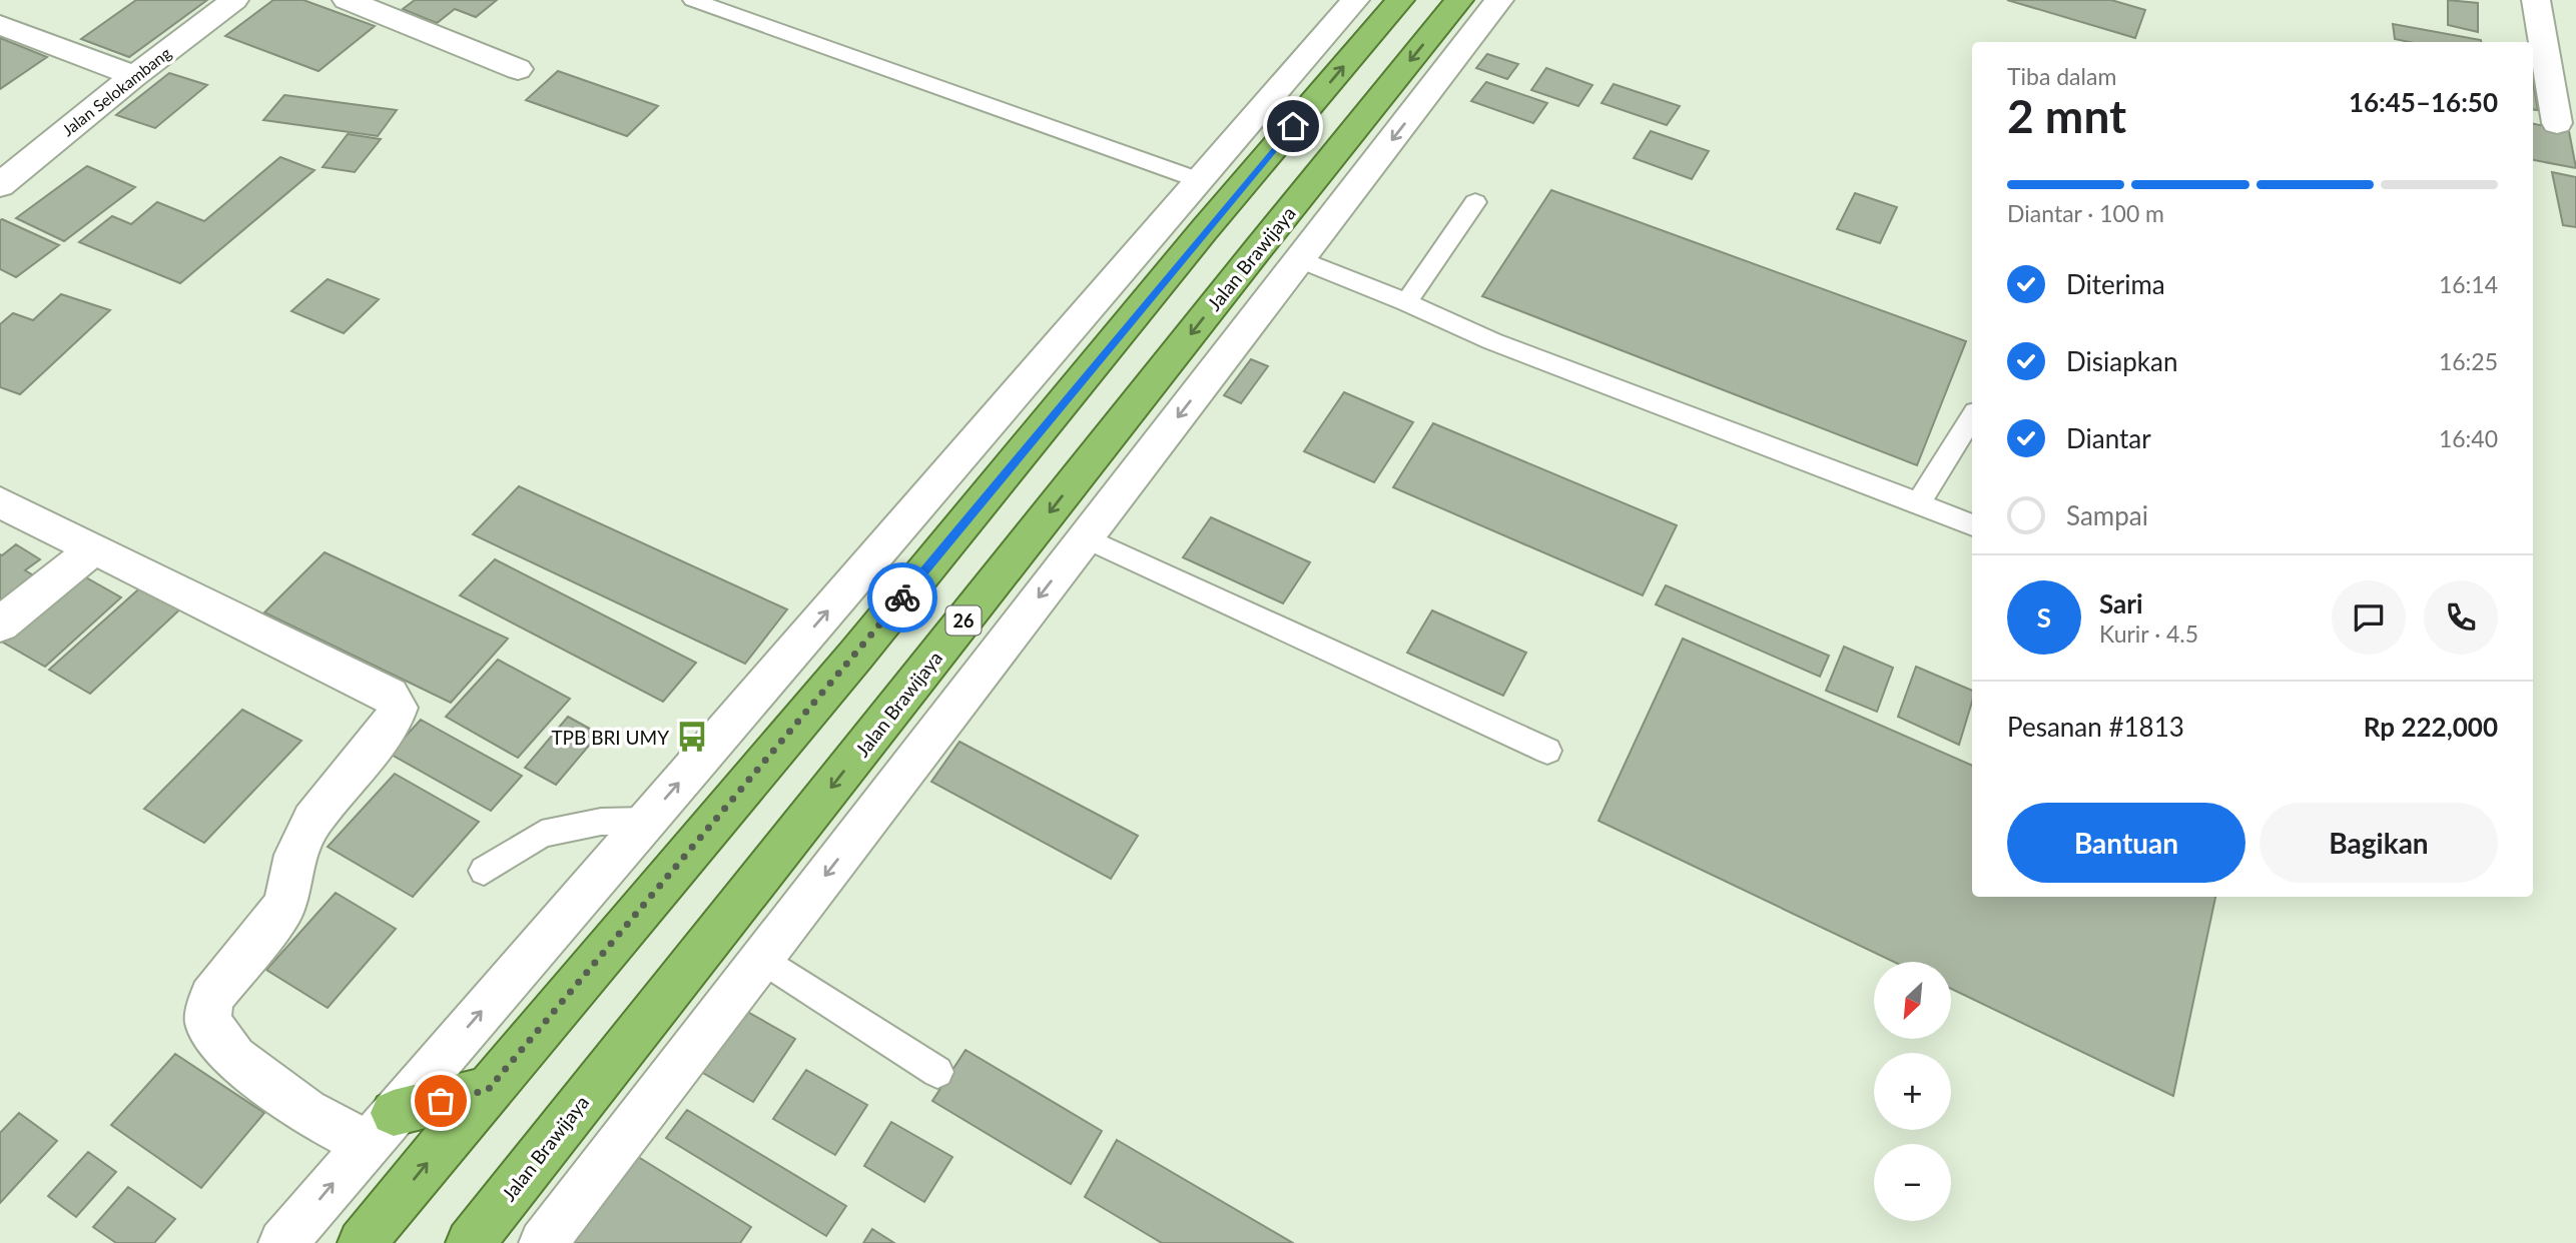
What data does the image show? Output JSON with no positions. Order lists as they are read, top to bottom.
{
  "streets": {
    "highway": ["Jalan Brawijaya", "26"],
    "street": ["Jalan Selokambang"]
  },
  "places": {
    "bus stop": ["TPB BRI UMY"]
  },
  "north": "bottom left",
  "page": {
    "heading": ["2 mnt", "Tiba dalam", "16:45–16:50"],
    "panel": [
      "Sari",
      "Kurir · 4.5",
      "Pesanan #1813",
      "Rp 222,000"
    ],
    "bar": "Diantar · 100 m",
    "list": [
      ["Diterima", "16:14"],
      ["Disiapkan", "16:25"],
      ["Diantar", "16:40"],
      "Sampai"
    ],
    "round": "S",
    "buttons": ["Bantuan", "Bagikan"],
    "map_buttons": ["+", "−"]
  }
}
